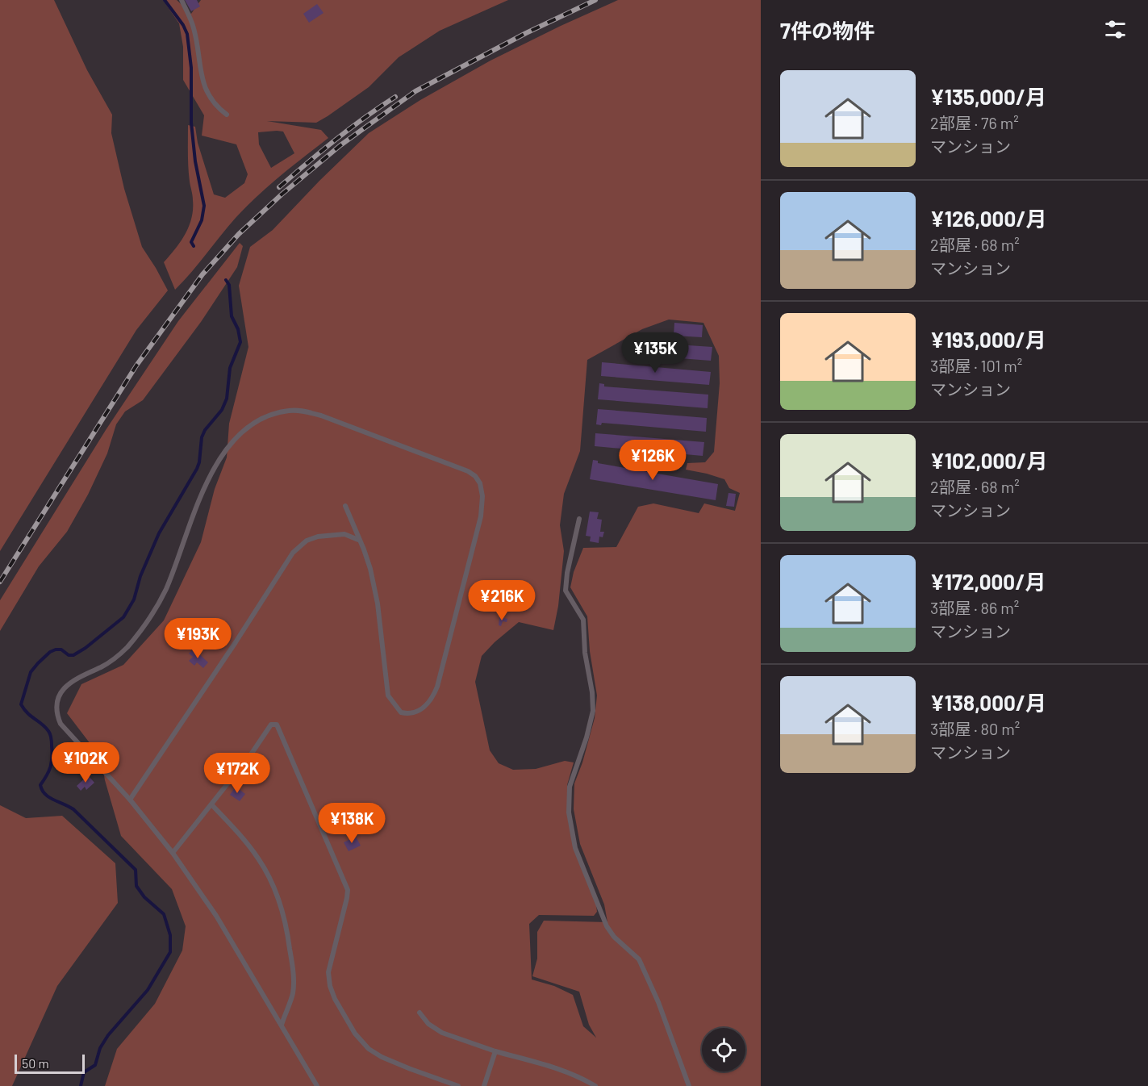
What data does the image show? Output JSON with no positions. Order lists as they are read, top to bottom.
{
  "scale_bar": "50 m",
  "page": {
    "heading": "7件の物件",
    "list": [
      {
        "name": "¥135,000/月",
        "note": "2部屋 · 76 m² · マンション"
      },
      {
        "name": "¥126,000/月",
        "note": "2部屋 · 68 m² · マンション"
      },
      {
        "name": "¥193,000/月",
        "note": "3部屋 · 101 m² · マンション"
      },
      {
        "name": "¥102,000/月",
        "note": "2部屋 · 68 m² · マンション"
      },
      {
        "name": "¥172,000/月",
        "note": "3部屋 · 86 m² · マンション"
      },
      {
        "name": "¥138,000/月",
        "note": "3部屋 · 80 m² · マンション"
      }
    ],
    "price": [
      "¥135K",
      "¥126K",
      "¥216K",
      "¥193K",
      "¥102K",
      "¥172K",
      "¥138K"
    ],
    "scale": "50 m"
  }
}
